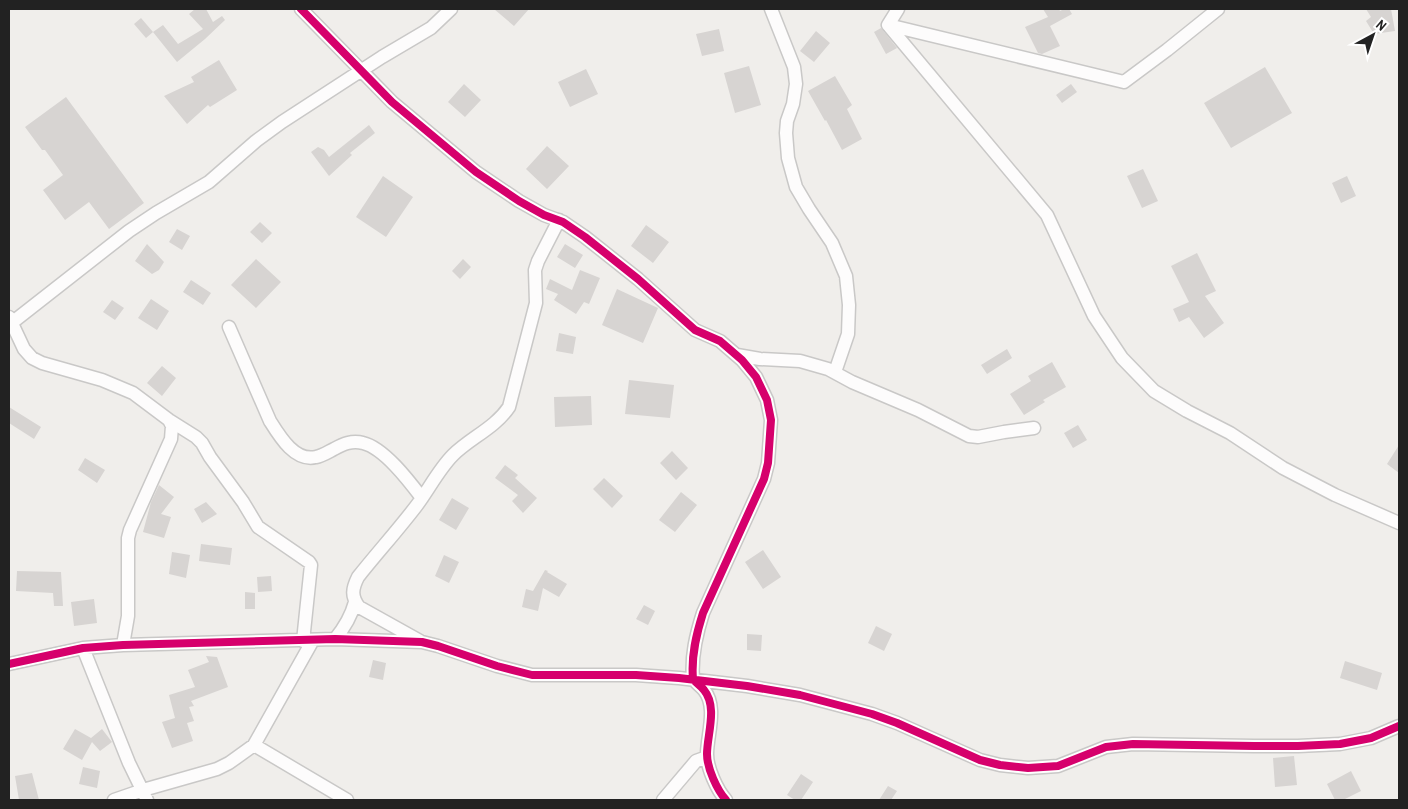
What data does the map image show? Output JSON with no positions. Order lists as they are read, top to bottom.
{
  "north": "top right"
}
